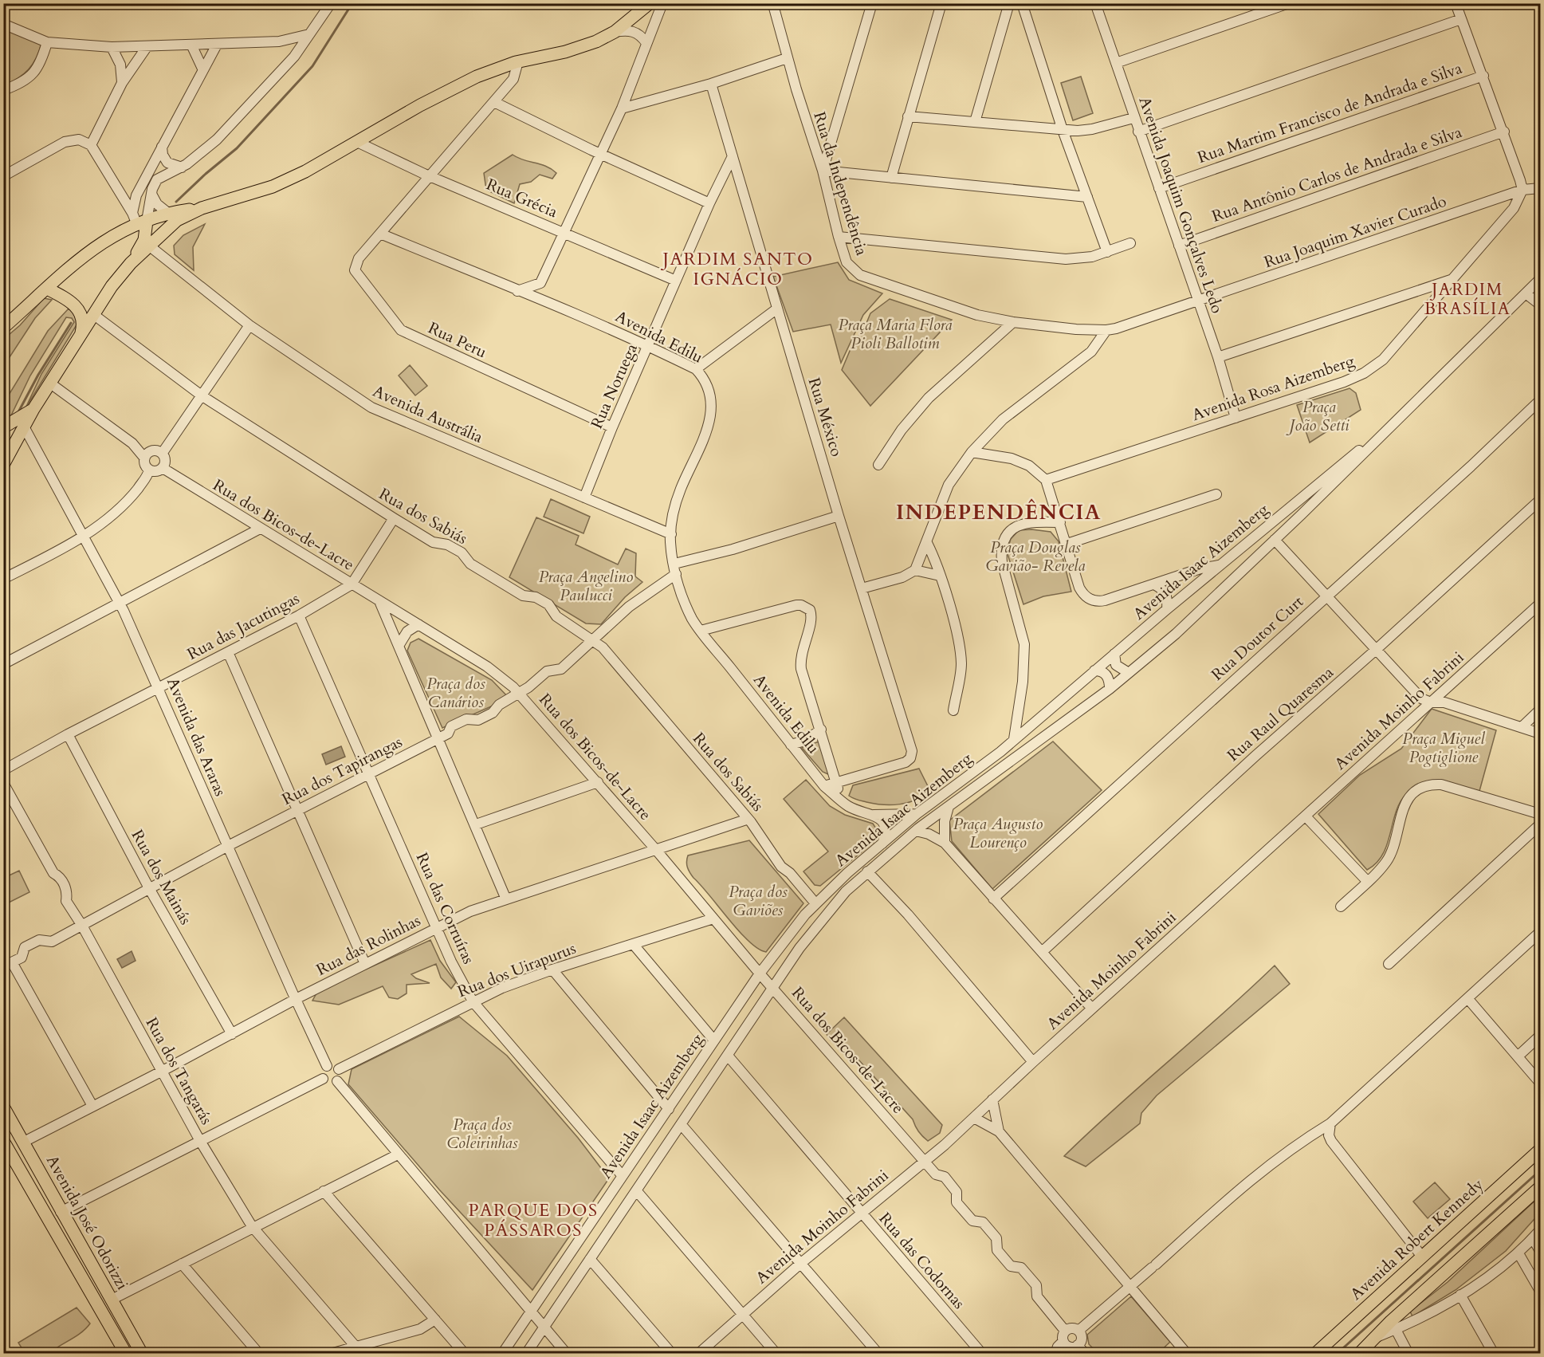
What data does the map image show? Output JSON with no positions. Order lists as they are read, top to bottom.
{
  "streets": {
    "main road": ["Avenida José Odorizzi", "Avenida Robert Kennedy"],
    "street": [
      "Rua Martim Francisco de Andrada e Silva",
      "Rua Antônio Carlos de Andrada e Silva",
      "Rua da Independência",
      "Rua Grécia",
      "Avenida Joaquim Gonçalves Ledo",
      "Rua Joaquim Xavier Curado",
      "Avenida Edilu",
      "Rua Peru",
      "Rua Noruega",
      "Avenida Rosa Aizemberg",
      "Avenida Austrália",
      "Rua México",
      "Rua dos Sabiás",
      "Rua dos Bicos-de-Lacre",
      "Avenida Isaac Aizemberg",
      "Rua das Jacutingas",
      "Rua Doutor Curt",
      "Avenida Moinho Fabrini",
      "Rua Raul Quaresma",
      "Avenida das Araras",
      "Rua dos Tapirangas",
      "Rua dos Mainás",
      "Rua das Corruíras",
      "Rua das Rolinhas",
      "Rua dos Uirapurus",
      "Rua dos Tangarás",
      "Rua das Codornas"
    ]
  },
  "crossings": [
    ["Rua Martim Francisco de Andrada e Silva", "Avenida Joaquim Gonçalves Ledo"],
    ["Rua Antônio Carlos de Andrada e Silva", "Avenida Joaquim Gonçalves Ledo"],
    ["Rua da Independência", "Avenida Joaquim Gonçalves Ledo"],
    ["Rua da Independência", "Rua Joaquim Xavier Curado"],
    ["Rua Grécia", "Rua Noruega"],
    ["Avenida Joaquim Gonçalves Ledo", "Rua Joaquim Xavier Curado"],
    ["Avenida Joaquim Gonçalves Ledo", "Avenida Rosa Aizemberg"],
    ["Rua Joaquim Xavier Curado", "Avenida Rosa Aizemberg"],
    ["Avenida Edilu", "Rua Peru"],
    ["Avenida Edilu", "Rua Noruega"],
    ["Avenida Edilu", "Avenida Austrália"],
    ["Avenida Edilu", "Avenida Isaac Aizemberg"],
    ["Avenida Edilu", "Rua dos Tapirangas"],
    ["Rua Peru", "Rua Noruega"],
    ["Rua Noruega", "Avenida Austrália"],
    ["Rua Noruega", "Rua México"],
    ["Rua dos Sabiás", "Avenida Isaac Aizemberg"],
    ["Rua dos Sabiás", "Rua das Jacutingas"],
    ["Rua dos Sabiás", "Rua dos Tapirangas"],
    ["Rua dos Sabiás", "Rua das Rolinhas"],
    ["Rua dos Bicos-de-Lacre", "Avenida Isaac Aizemberg"],
    ["Rua dos Bicos-de-Lacre", "Rua das Jacutingas"],
    ["Rua dos Bicos-de-Lacre", "Avenida Moinho Fabrini"],
    ["Rua dos Bicos-de-Lacre", "Rua dos Tapirangas"],
    ["Rua dos Bicos-de-Lacre", "Rua das Rolinhas"],
    ["Rua dos Bicos-de-Lacre", "Rua dos Uirapurus"],
    ["Avenida Isaac Aizemberg", "Rua das Corruíras"],
    ["Avenida Isaac Aizemberg", "Rua das Codornas"],
    ["Rua das Jacutingas", "Avenida das Araras"],
    ["Rua das Jacutingas", "Rua dos Mainás"],
    ["Rua das Jacutingas", "Rua das Corruíras"],
    ["Avenida Moinho Fabrini", "Rua das Codornas"],
    ["Avenida das Araras", "Rua dos Tapirangas"],
    ["Avenida das Araras", "Rua das Rolinhas"],
    ["Avenida das Araras", "Rua dos Uirapurus"],
    ["Rua dos Tapirangas", "Rua dos Mainás"],
    ["Rua dos Tapirangas", "Rua das Corruíras"],
    ["Rua dos Tapirangas", "Rua dos Tangarás"],
    ["Rua dos Mainás", "Rua das Rolinhas"],
    ["Rua das Corruíras", "Rua das Rolinhas"],
    ["Rua das Corruíras", "Rua dos Uirapurus"],
    ["Rua das Rolinhas", "Rua dos Tangarás"],
    ["Rua das Rolinhas", "Avenida José Odorizzi"]
  ],
  "districts": [
    "JARDIM SANTO IGNÁCIO",
    "JARDIM BRASÍLIA",
    "INDEPENDÊNCIA",
    "PARQUE DOS PÁSSAROS"
  ],
  "parks": [
    "Praça Maria Flora Pioli Ballotim",
    "Praça João Setti",
    "Praça Douglas Gavião- Revela",
    "Praça Angelino Paulucci",
    "Praça dos Canários",
    "Praça Miguel Pogtiglione",
    "Praça Augusto Lourenço",
    "Praça dos Gaviões",
    "Praça dos Coleirinhas"
  ]
}
